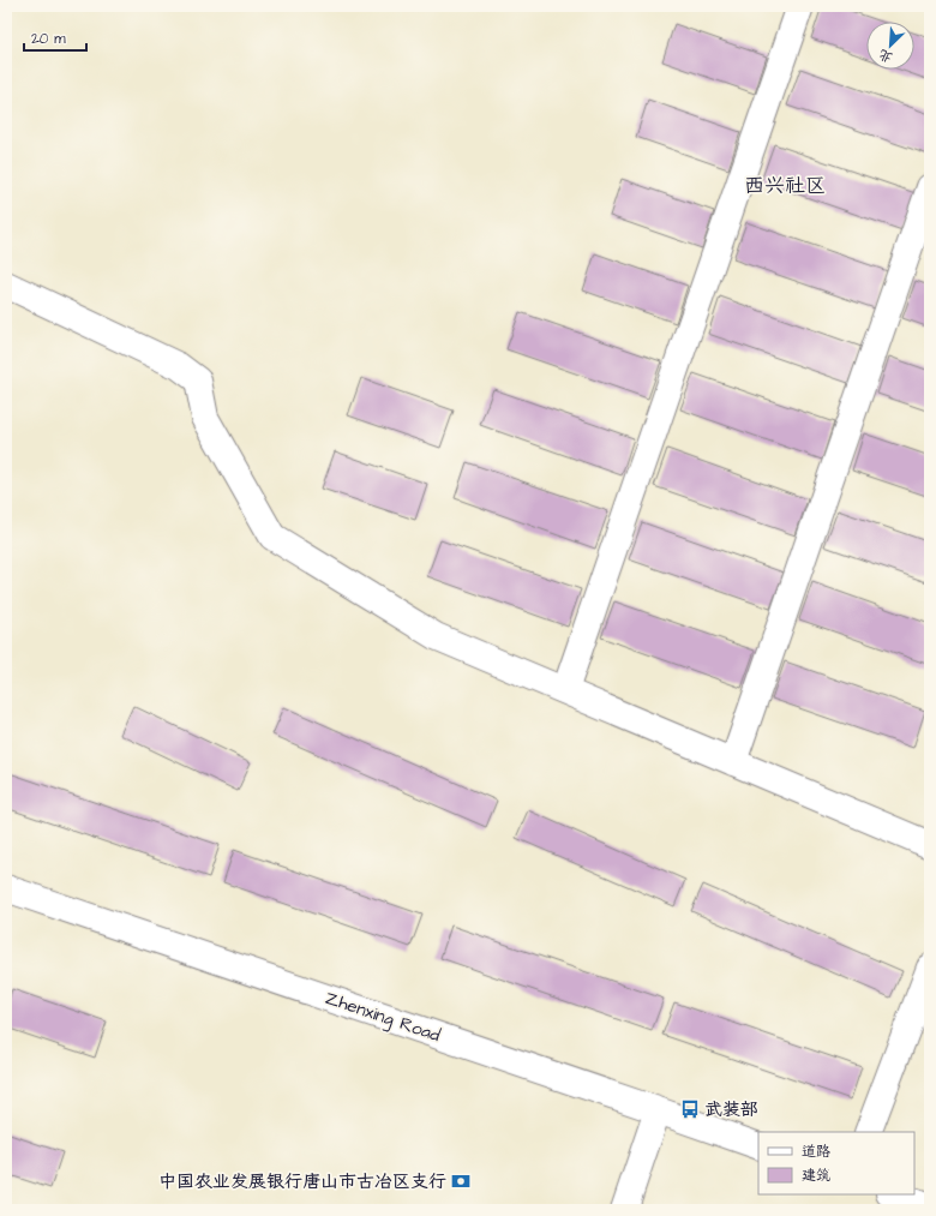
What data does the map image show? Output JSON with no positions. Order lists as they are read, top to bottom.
{
  "streets": {
    "street": ["Zhenxing Road"]
  },
  "districts": ["西兴社区"],
  "places": {
    "bus stop": ["武装部"],
    "bank": ["中国农业发展银行唐山市古冶区支行"]
  },
  "legend": ["道路", "建筑"],
  "scale_bar": "20 m",
  "north": "bottom left"
}
